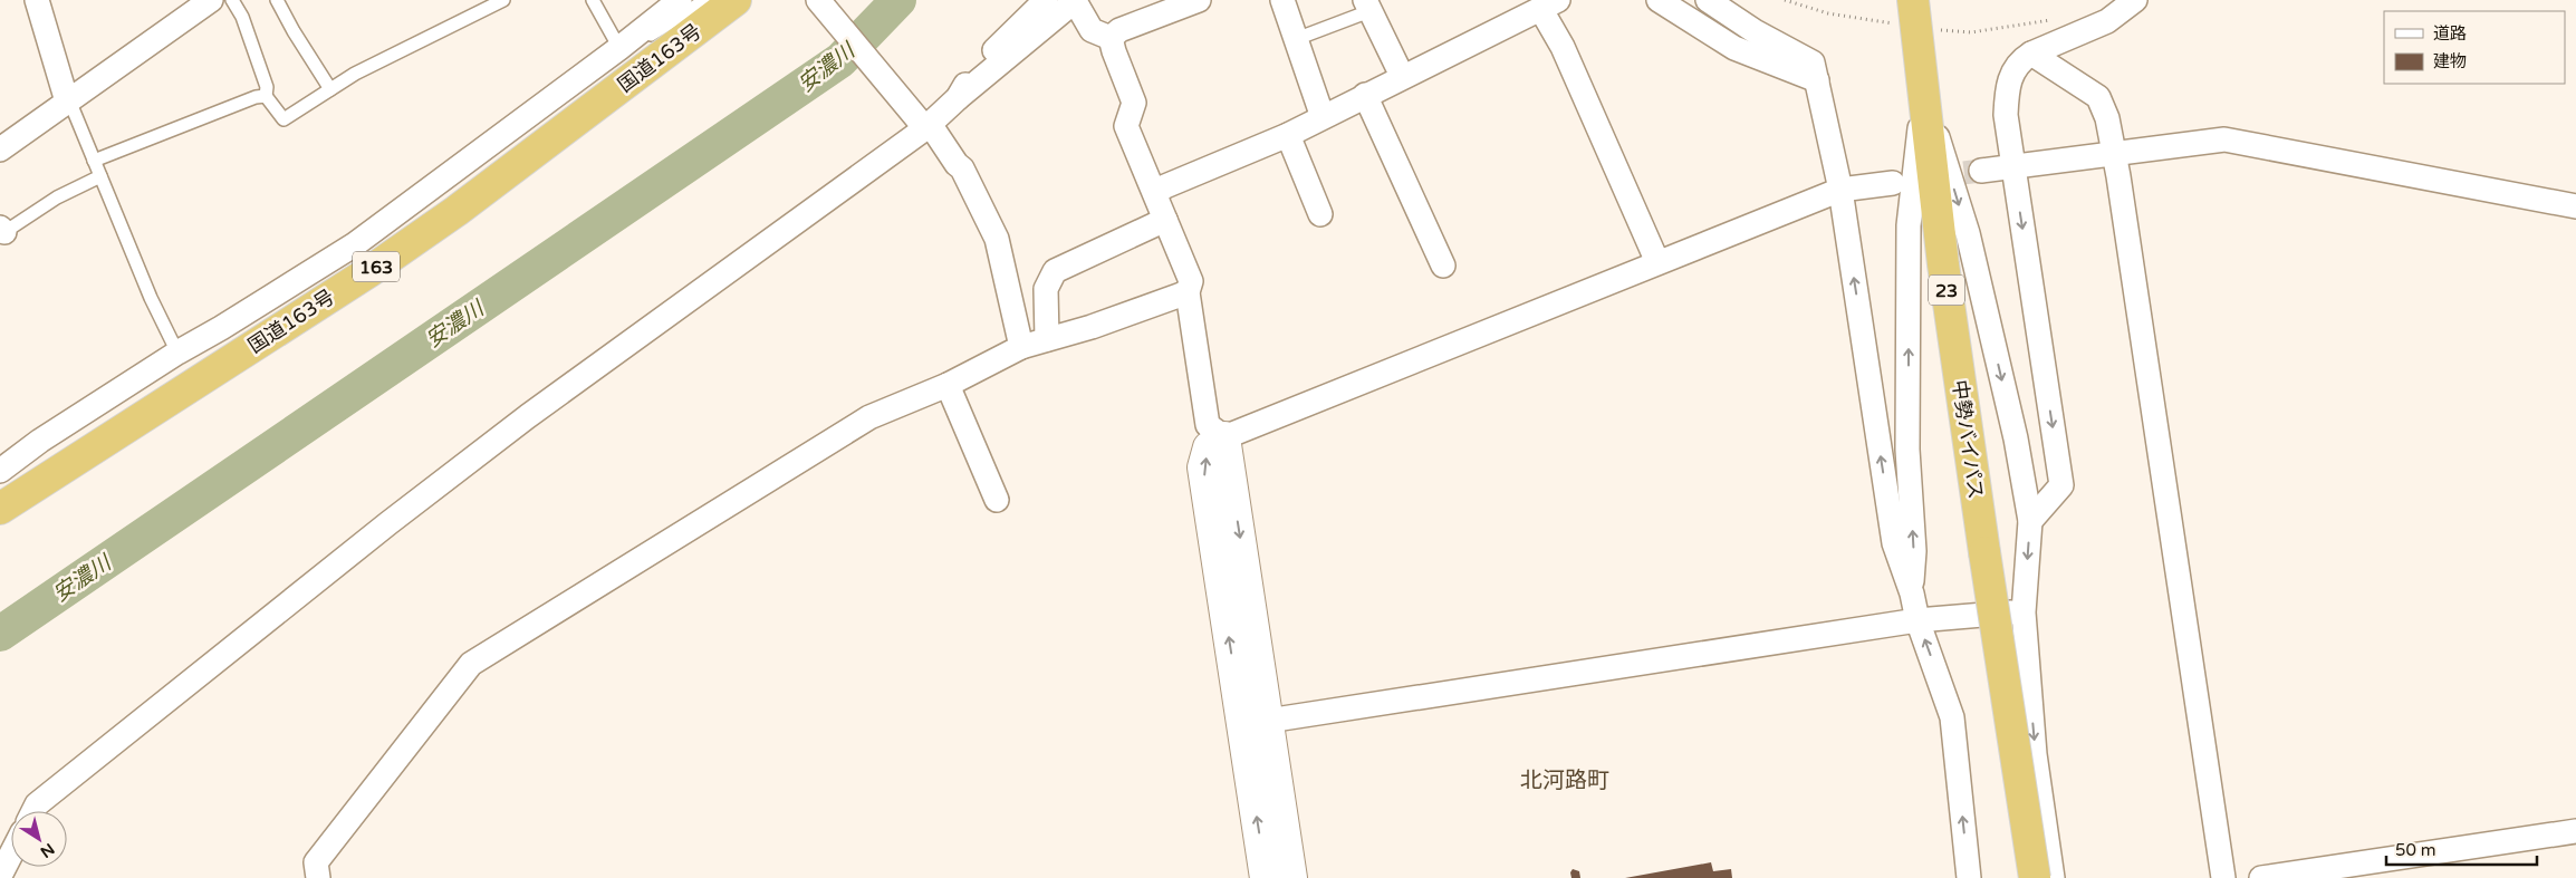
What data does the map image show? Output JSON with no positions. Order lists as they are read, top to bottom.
{
  "streets": {
    "highway": [
      "国道163号",
      "163",
      "23",
      "中勢バイパス"
    ]
  },
  "districts": ["北河路町"],
  "water": ["安濃川"],
  "legend": ["道路", "建物"],
  "scale_bar": "50 m",
  "north": "bottom right"
}
